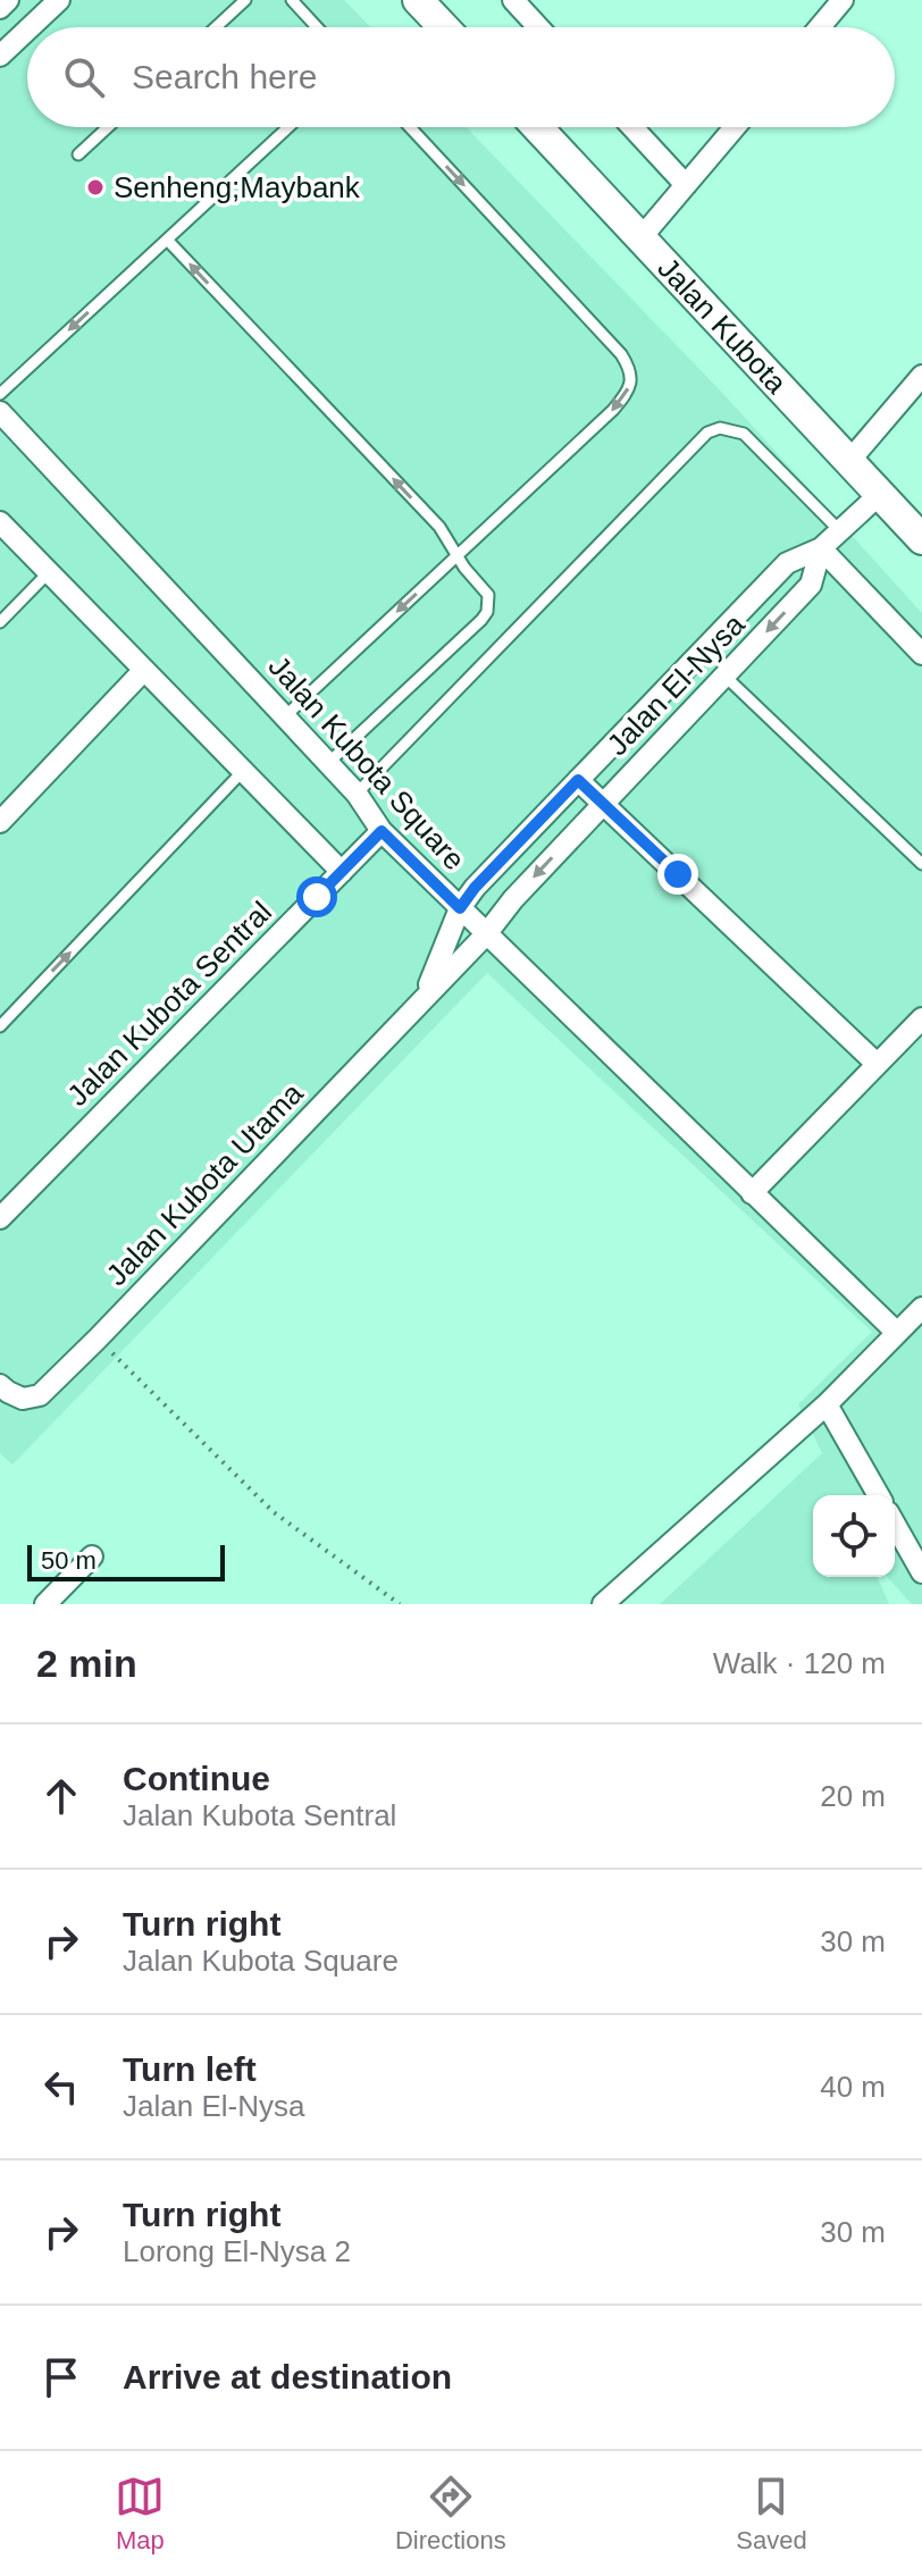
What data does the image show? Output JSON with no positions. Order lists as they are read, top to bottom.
{
  "streets": {
    "street": [
      "Jalan Kubota",
      "Jalan El-Nysa",
      "Jalan Kubota Square",
      "Jalan Kubota Sentral",
      "Jalan Kubota Utama"
    ]
  },
  "crossings": [
    ["Jalan Kubota", "Jalan El-Nysa"],
    ["Jalan El-Nysa", "Jalan Kubota Square"],
    ["Jalan El-Nysa", "Jalan Kubota Utama"],
    ["Jalan Kubota Square", "Jalan Kubota Sentral"],
    ["Jalan Kubota Square", "Jalan Kubota Utama"]
  ],
  "places": ["Senheng;Maybank"],
  "scale_bar": "50 m",
  "page": {
    "search": "Search here",
    "scale": "50 m",
    "heading": ["2 min", "Walk · 120 m"],
    "list": [
      ["Continue", "Jalan Kubota Sentral", "20 m"],
      ["Turn right", "Jalan Kubota Square", "30 m"],
      ["Turn left", "Jalan El-Nysa", "40 m"],
      ["Turn right", "Lorong El-Nysa 2", "30 m"],
      "Arrive at destination"
    ],
    "nav": ["Map", "Directions", "Saved"]
  }
}
